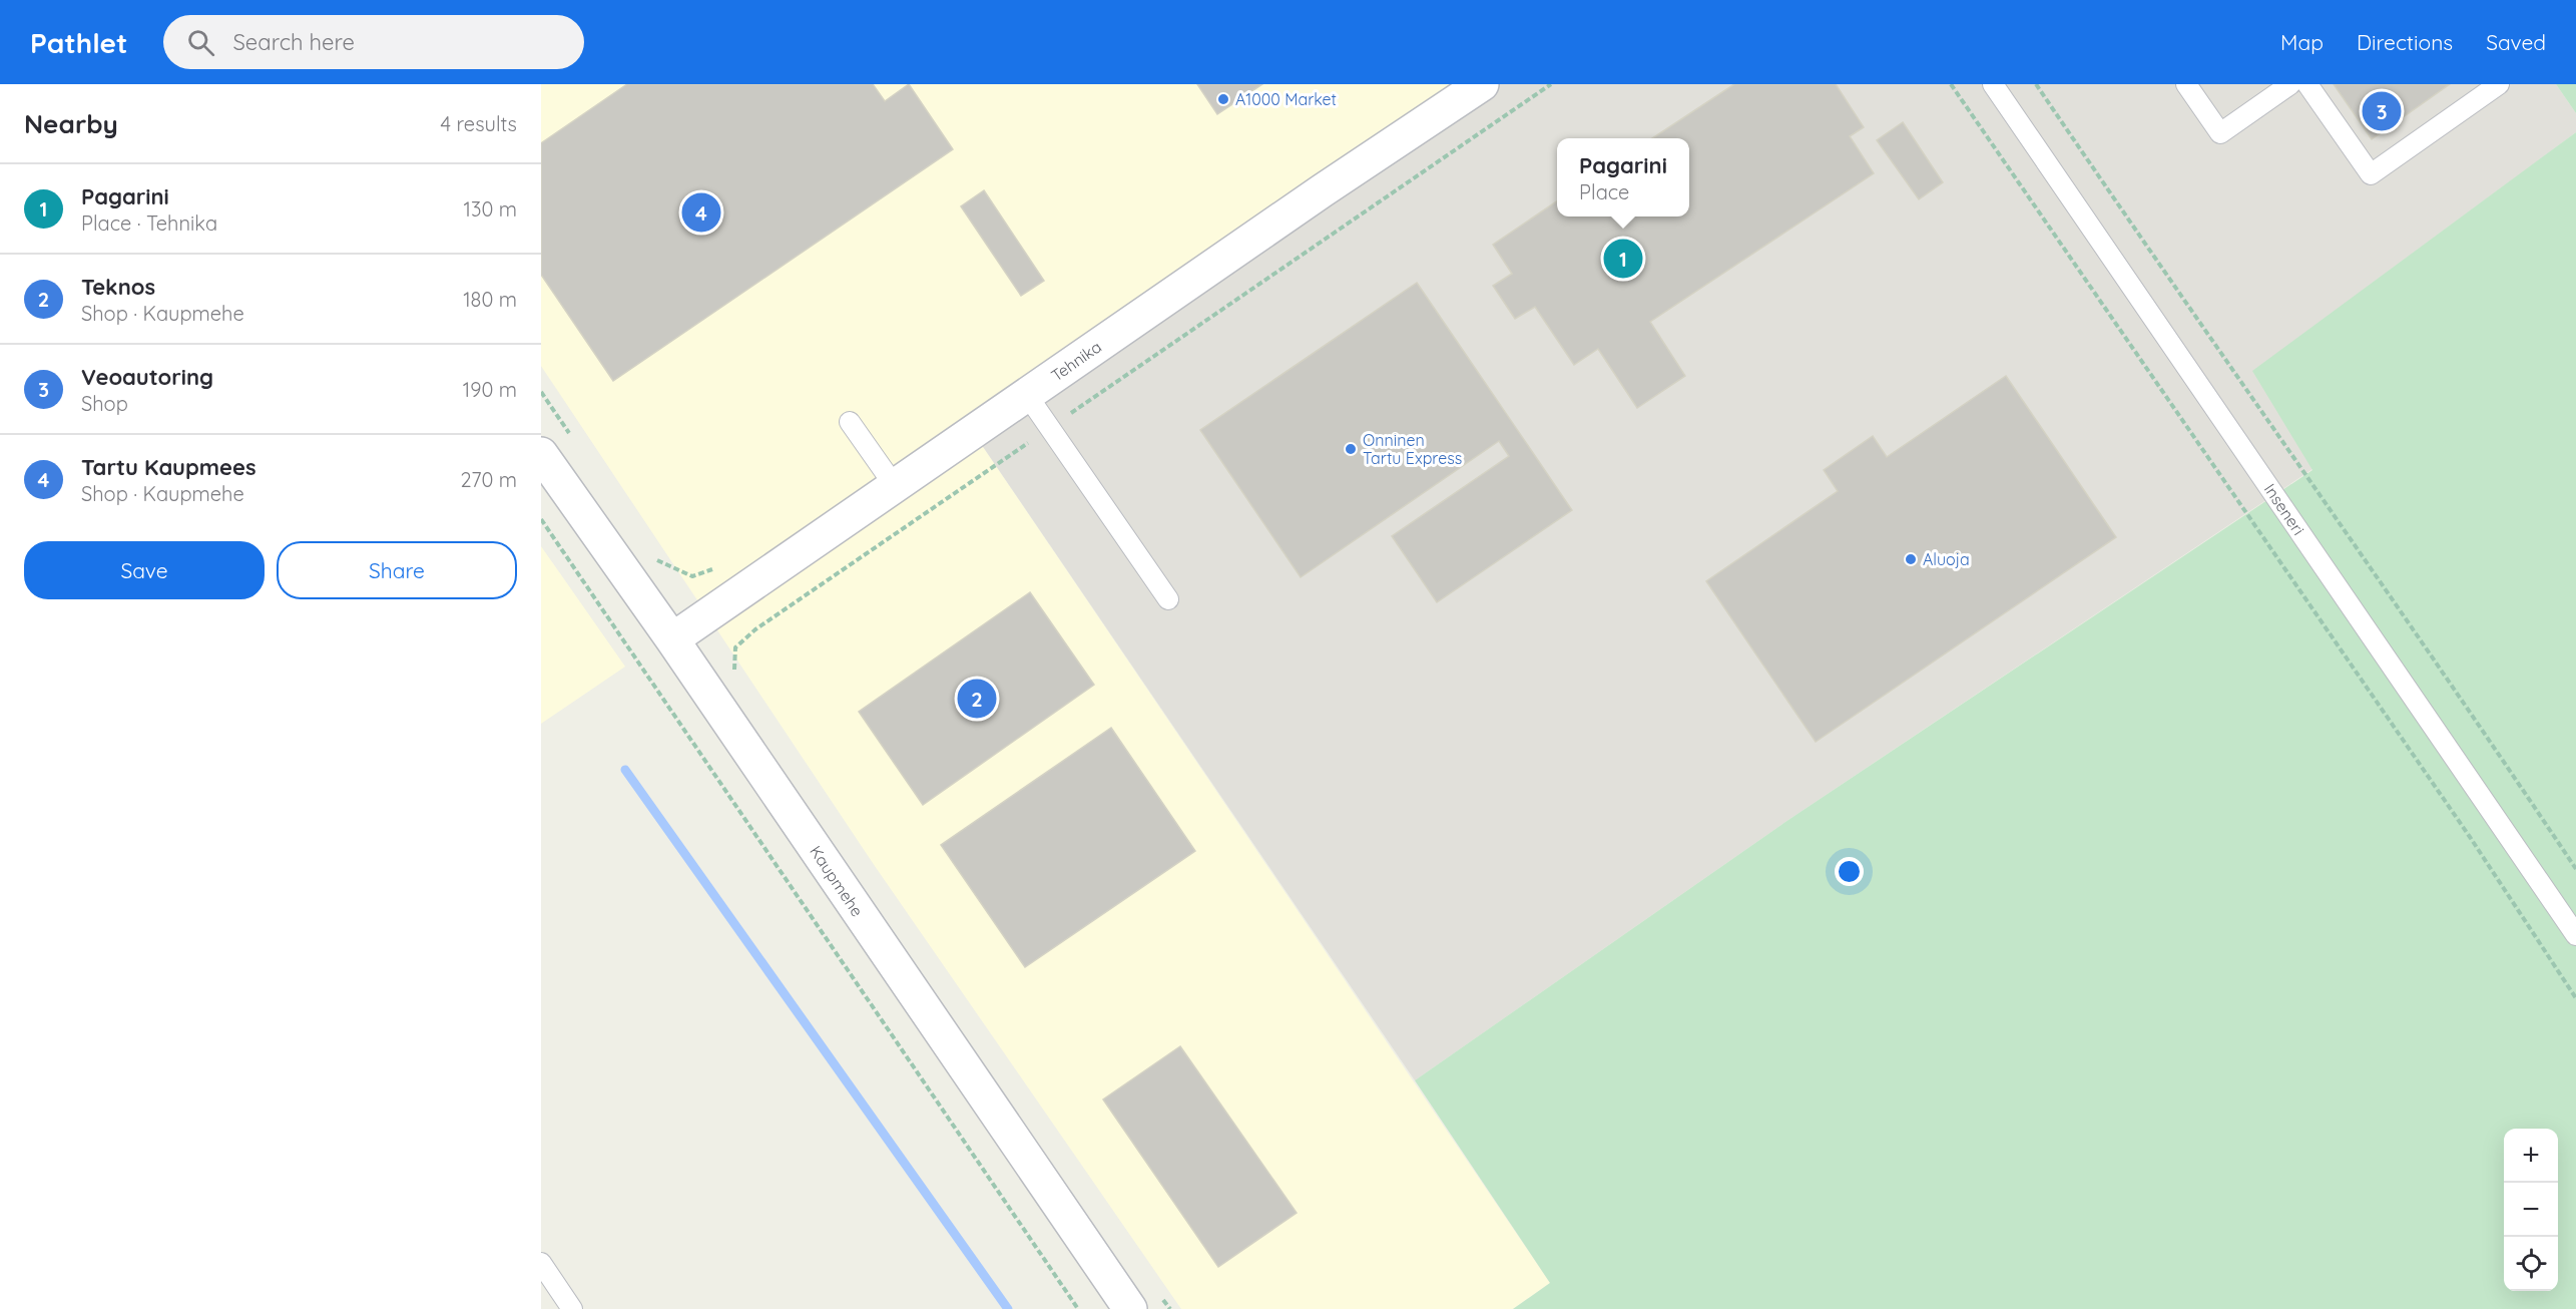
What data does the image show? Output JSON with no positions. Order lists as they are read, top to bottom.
{
  "streets": {
    "street": ["Tehnika", "Kaupmehe"],
    "lane": ["Inseneri"]
  },
  "crossings": [
    ["Tehnika", "Kaupmehe"]
  ],
  "places": ["A1000 Market", "Onninen Tartu Express", "Aluoja"],
  "page": {
    "header": "Pathlet",
    "search": "Search here",
    "nav": ["Map", "Directions", "Saved"],
    "heading": ["Nearby", "4 results"],
    "pins": [
      "3",
      "4",
      "1",
      "2"
    ],
    "popup": ["Pagarini", "Place"],
    "list": [
      {
        "mark": "1",
        "name": "Pagarini",
        "note": "Place · Tehnika",
        "value": "130 m"
      },
      {
        "mark": "2",
        "name": "Teknos",
        "note": "Shop · Kaupmehe",
        "value": "180 m"
      },
      {
        "mark": "3",
        "name": "Veoautoring",
        "note": "Shop",
        "value": "190 m"
      },
      {
        "mark": "4",
        "name": "Tartu Kaupmees",
        "note": "Shop · Kaupmehe",
        "value": "270 m"
      }
    ],
    "buttons": ["Save", "Share"],
    "map_buttons": ["+", "−"]
  }
}
